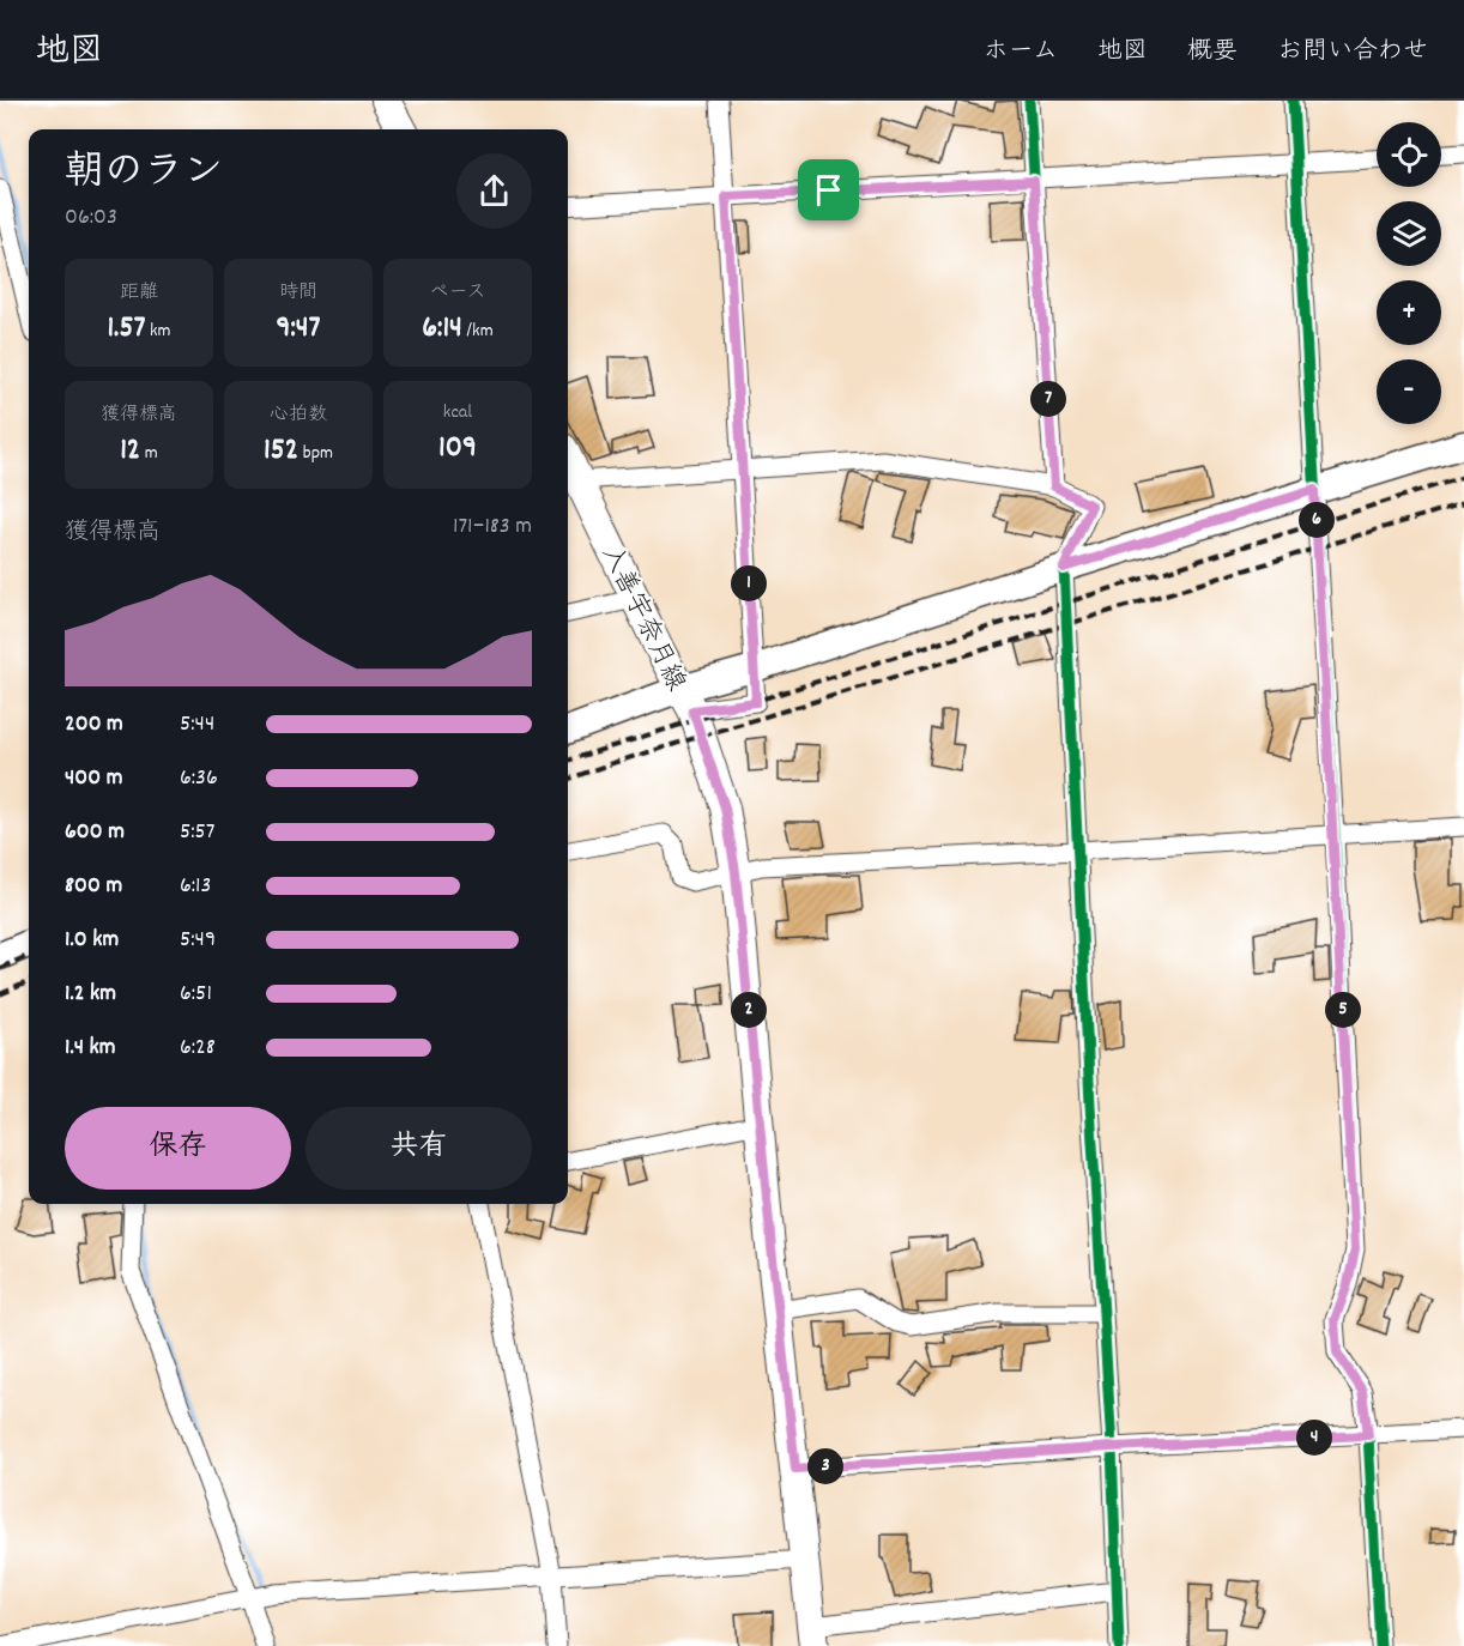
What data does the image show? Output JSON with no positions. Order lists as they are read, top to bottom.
{
  "streets": {
    "main road": ["入善宇奈月線"]
  },
  "page": {
    "header": "地図",
    "nav": [
      "ホーム",
      "地図",
      "概要",
      "お問い合わせ"
    ],
    "map_buttons": ["+", "−"],
    "heading": ["朝のラン", "06:03"],
    "stats": [
      ["距離", "1.57 km"],
      ["時間", "9:47"],
      ["ペース", "6:14 /km"],
      ["獲得標高", "12 m"],
      ["心拍数", "152 bpm"],
      ["kcal", "109"]
    ],
    "pins": [
      "7",
      "6",
      "1",
      "2",
      "5",
      "4",
      "3"
    ],
    "chart": ["獲得標高", "171–183 m"],
    "list": [
      {
        "name": "200 m",
        "note": "5:44"
      },
      {
        "name": "400 m",
        "note": "6:36"
      },
      {
        "name": "600 m",
        "note": "5:57"
      },
      {
        "name": "800 m",
        "note": "6:13"
      },
      {
        "name": "1.0 km",
        "note": "5:49"
      },
      {
        "name": "1.2 km",
        "note": "6:51"
      },
      {
        "name": "1.4 km",
        "note": "6:28"
      }
    ],
    "buttons": ["保存", "共有"]
  }
}
